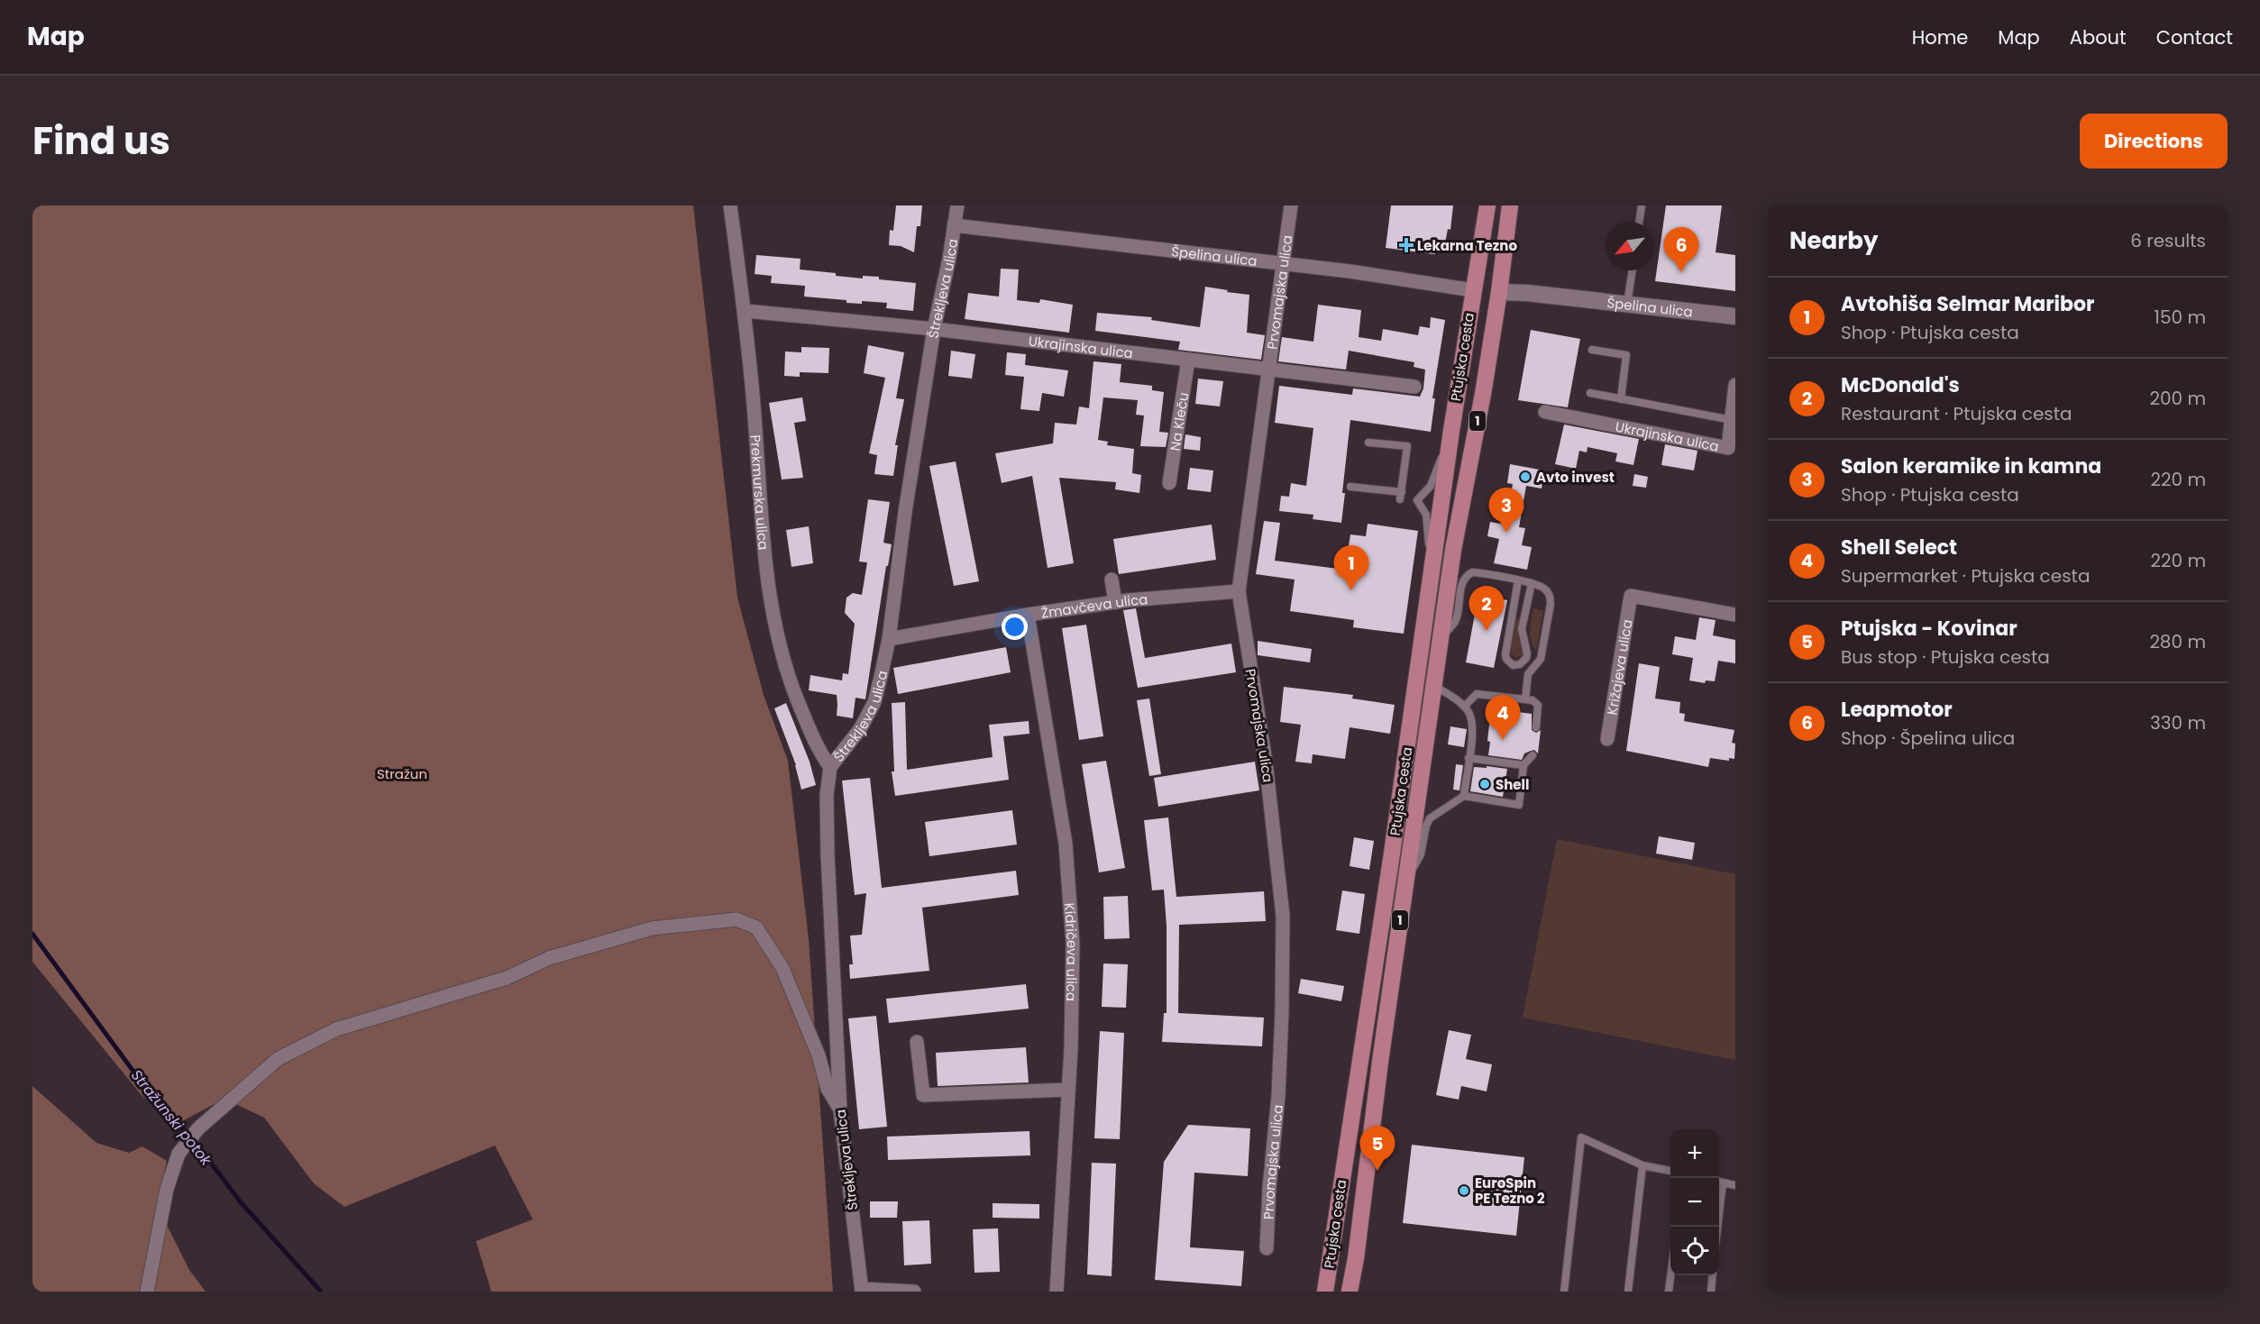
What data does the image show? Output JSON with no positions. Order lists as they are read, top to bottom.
{
  "streets": {
    "main road": ["Ptujska cesta", "1"],
    "street": [
      "Špelina ulica",
      "Štrekljeva ulica",
      "Prvomajska ulica",
      "Ukrajinska ulica",
      "Na Kleču",
      "Prekmurska ulica",
      "Žmavčeva ulica",
      "Križajeva ulica",
      "Kidričeva ulica"
    ]
  },
  "crossings": [
    ["Špelina ulica", "Štrekljeva ulica"],
    ["Špelina ulica", "Prvomajska ulica"],
    ["Špelina ulica", "Ptujska cesta"],
    ["Štrekljeva ulica", "Ukrajinska ulica"],
    ["Štrekljeva ulica", "Prekmurska ulica"],
    ["Štrekljeva ulica", "Žmavčeva ulica"],
    ["Prvomajska ulica", "Ukrajinska ulica"],
    ["Prvomajska ulica", "Žmavčeva ulica"],
    ["Ukrajinska ulica", "Na Kleču"],
    ["Ukrajinska ulica", "Prekmurska ulica"],
    ["Žmavčeva ulica", "Kidričeva ulica"]
  ],
  "water": ["Stražunski potok"],
  "parks": ["Stražun"],
  "places": {
    "health": ["Lekarna Tezno"],
    "other": ["Avto invest", "Shell", "EuroSpin PE Tezno 2"]
  },
  "north": "bottom left",
  "page": {
    "header": "Map",
    "nav": [
      "Home",
      "Map",
      "About",
      "Contact"
    ],
    "title": "Find us",
    "buttons": "Directions",
    "heading": ["Nearby", "6 results"],
    "pins": [
      "6",
      "3",
      "1",
      "2",
      "4",
      "5"
    ],
    "list": [
      {
        "mark": "1",
        "name": "Avtohiša Selmar Maribor",
        "note": "Shop · Ptujska cesta",
        "value": "150 m"
      },
      {
        "mark": "2",
        "name": "McDonald's",
        "note": "Restaurant · Ptujska cesta",
        "value": "200 m"
      },
      {
        "mark": "3",
        "name": "Salon keramike in kamna",
        "note": "Shop · Ptujska cesta",
        "value": "220 m"
      },
      {
        "mark": "4",
        "name": "Shell Select",
        "note": "Supermarket · Ptujska cesta",
        "value": "220 m"
      },
      {
        "mark": "5",
        "name": "Ptujska - Kovinar",
        "note": "Bus stop · Ptujska cesta",
        "value": "280 m"
      },
      {
        "mark": "6",
        "name": "Leapmotor",
        "note": "Shop · Špelina ulica",
        "value": "330 m"
      }
    ],
    "map_buttons": ["+", "−"]
  }
}
